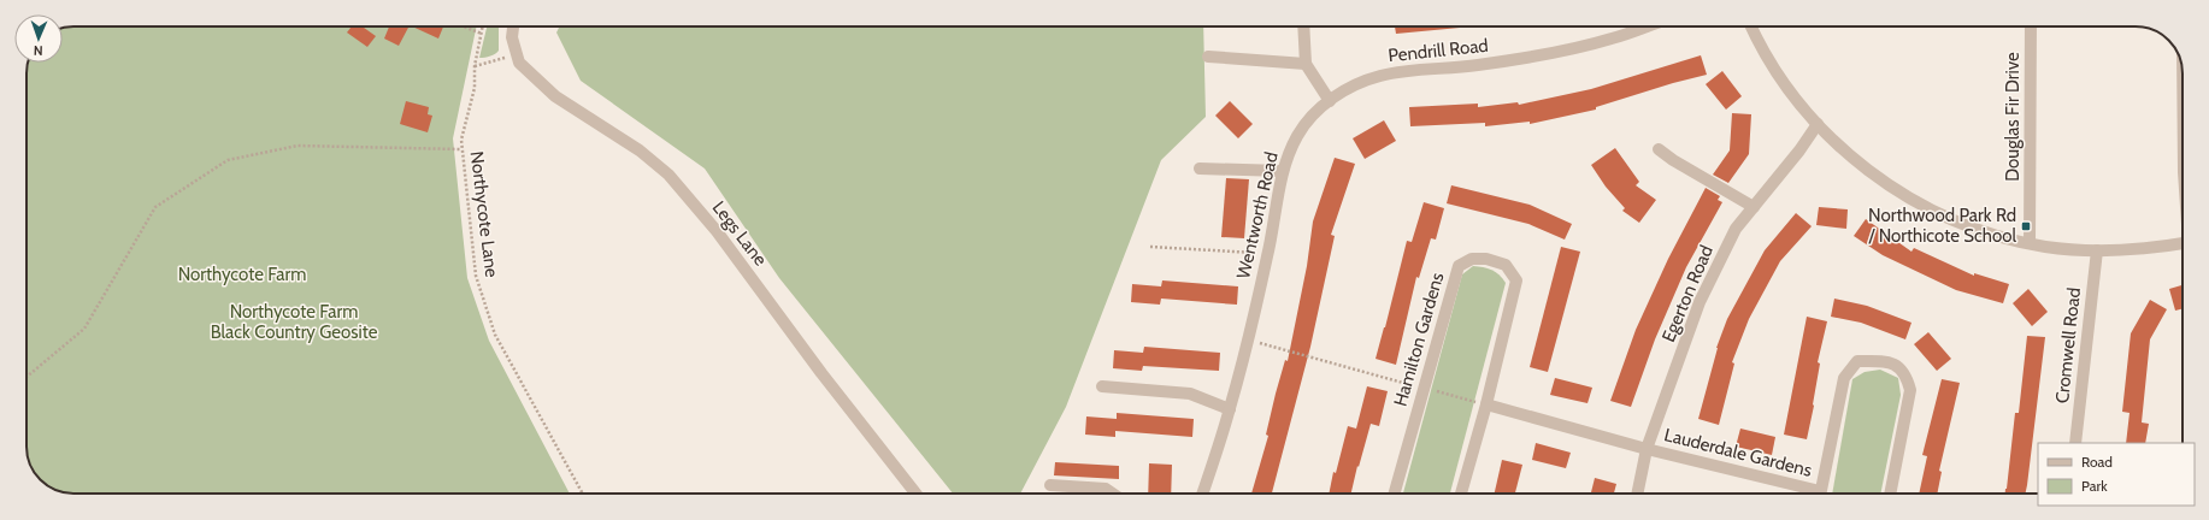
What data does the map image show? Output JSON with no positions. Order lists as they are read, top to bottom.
{
  "streets": {
    "street": [
      "Pendrill Road",
      "Douglas Fir Drive",
      "Wentworth Road",
      "Legs Lane",
      "Egerton Road",
      "Hamilton Gardens",
      "Cromwell Road",
      "Lauderdale Gardens"
    ],
    "path": ["Northycote Lane"]
  },
  "crossings": [
    ["Pendrill Road", "Wentworth Road"],
    ["Egerton Road", "Lauderdale Gardens"]
  ],
  "parks": ["Northycote Farm", "Northycote Farm Black Country Geosite"],
  "places": {
    "transit": ["Northwood Park Rd / Northicote School"]
  },
  "legend": ["Road", "Park"],
  "north": "bottom"
}
